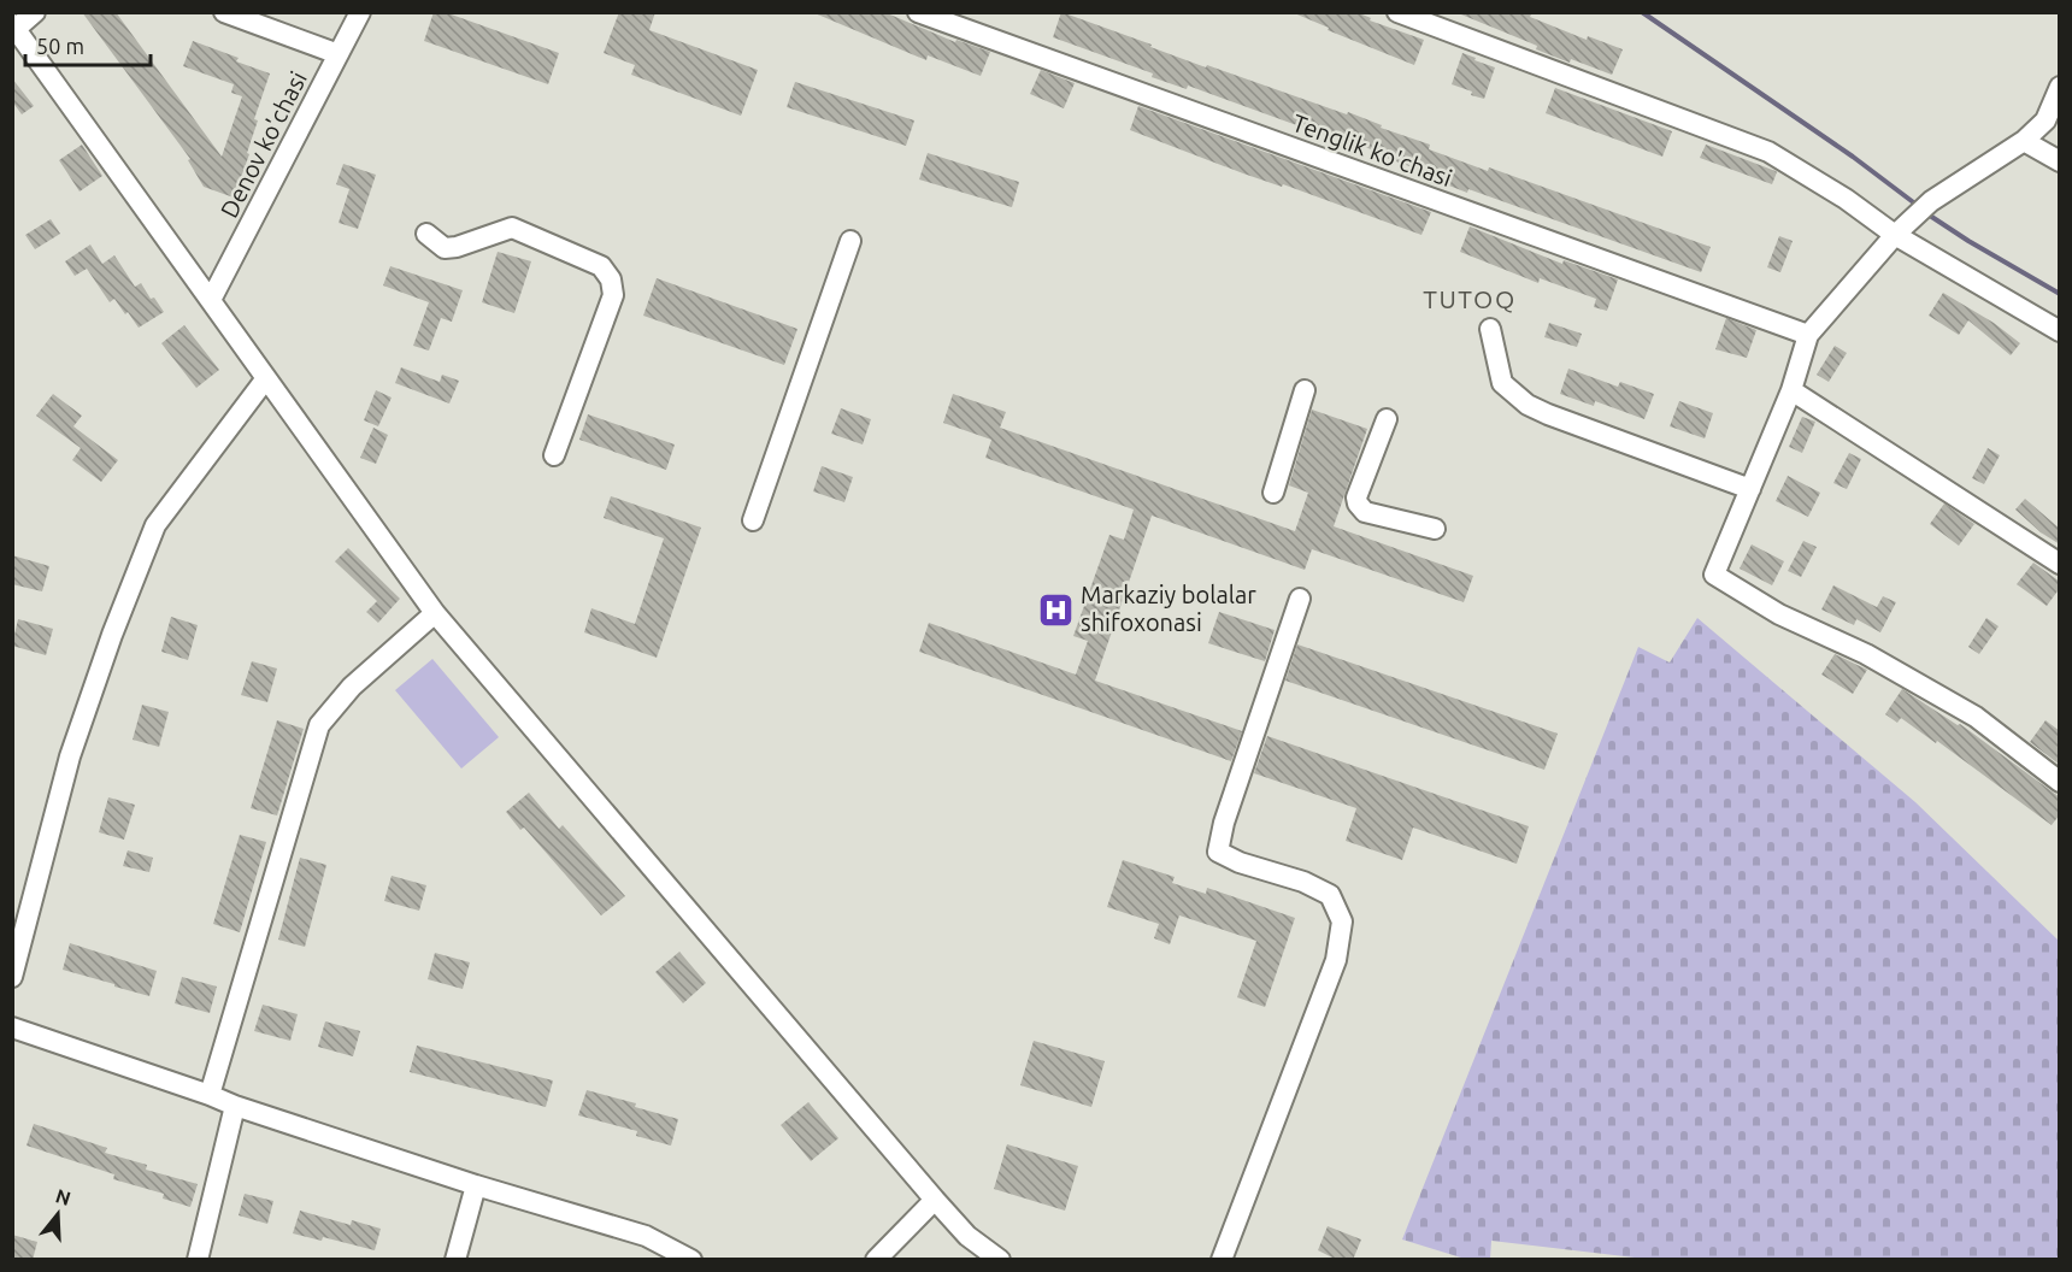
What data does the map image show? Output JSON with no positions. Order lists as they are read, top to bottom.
{
  "streets": {
    "street": ["Denov ko'chasi", "Tenglik ko'chasi"]
  },
  "districts": ["TUTOQ"],
  "places": {
    "hospital": ["Markaziy bolalar shifoxonasi"]
  },
  "scale_bar": "50 m",
  "north": "top"
}
